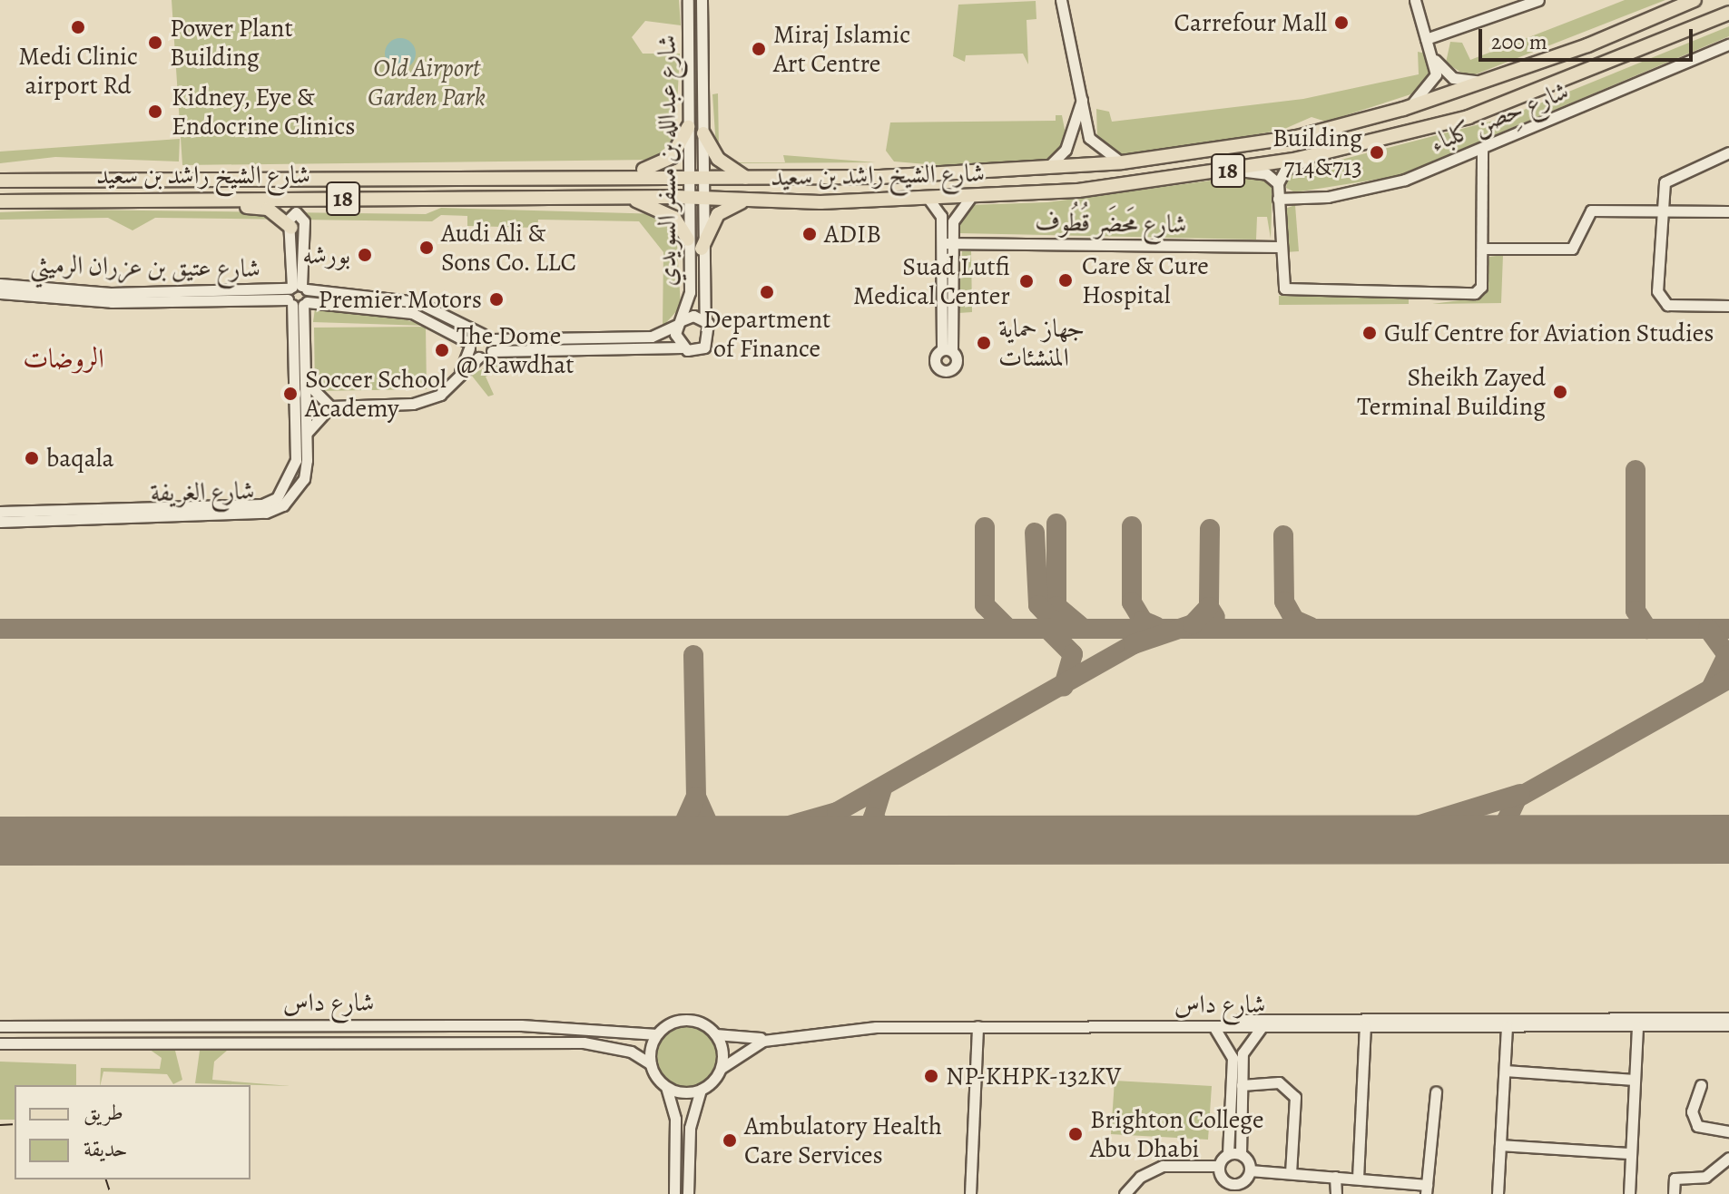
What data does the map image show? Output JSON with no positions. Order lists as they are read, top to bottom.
{
  "streets": {
    "main road": ["18", "شارع الشيخ راشد بن سعيد"],
    "street": [
      "شارع حِصن كلباء",
      "شارع عبدالله بن مسفر السويدي",
      "شارع مَحضَر قُطُوف",
      "شارع عتيق بن عزران الرميثي",
      "شارع الغريفة",
      "شارع داس"
    ]
  },
  "crossings": [
    ["شارع عبدالله بن مسفر السويدي", "شارع الشيخ راشد بن سعيد"],
    ["شارع عتيق بن عزران الرميثي", "شارع الغريفة"]
  ],
  "districts": ["الروضات"],
  "parks": ["Old Airport Garden Park"],
  "places": [
    "Carrefour Mall",
    "Medi Clinic airport Rd",
    "Power Plant Building",
    "Miraj Islamic Art Centre",
    "Kidney, Eye & Endocrine Clinics",
    "Building 714&713",
    "ADIB",
    "Audi Ali & Sons Co. LLC",
    "بورشه",
    "Care & Cure Hospital",
    "Suad Lutfi Medical Center",
    "Department of Finance",
    "Premier Motors",
    "Gulf Centre for Aviation Studies",
    "جهاز حماية المنشئات",
    "The Dome @ Rawdhat",
    "Sheikh Zayed Terminal Building",
    "Soccer School Academy",
    "baqala",
    "NP-KHPK-132KV",
    "Brighton College Abu Dhabi",
    "Ambulatory Health Care Services"
  ],
  "legend": ["طريق", "حديقة"],
  "scale_bar": "200 m"
}
